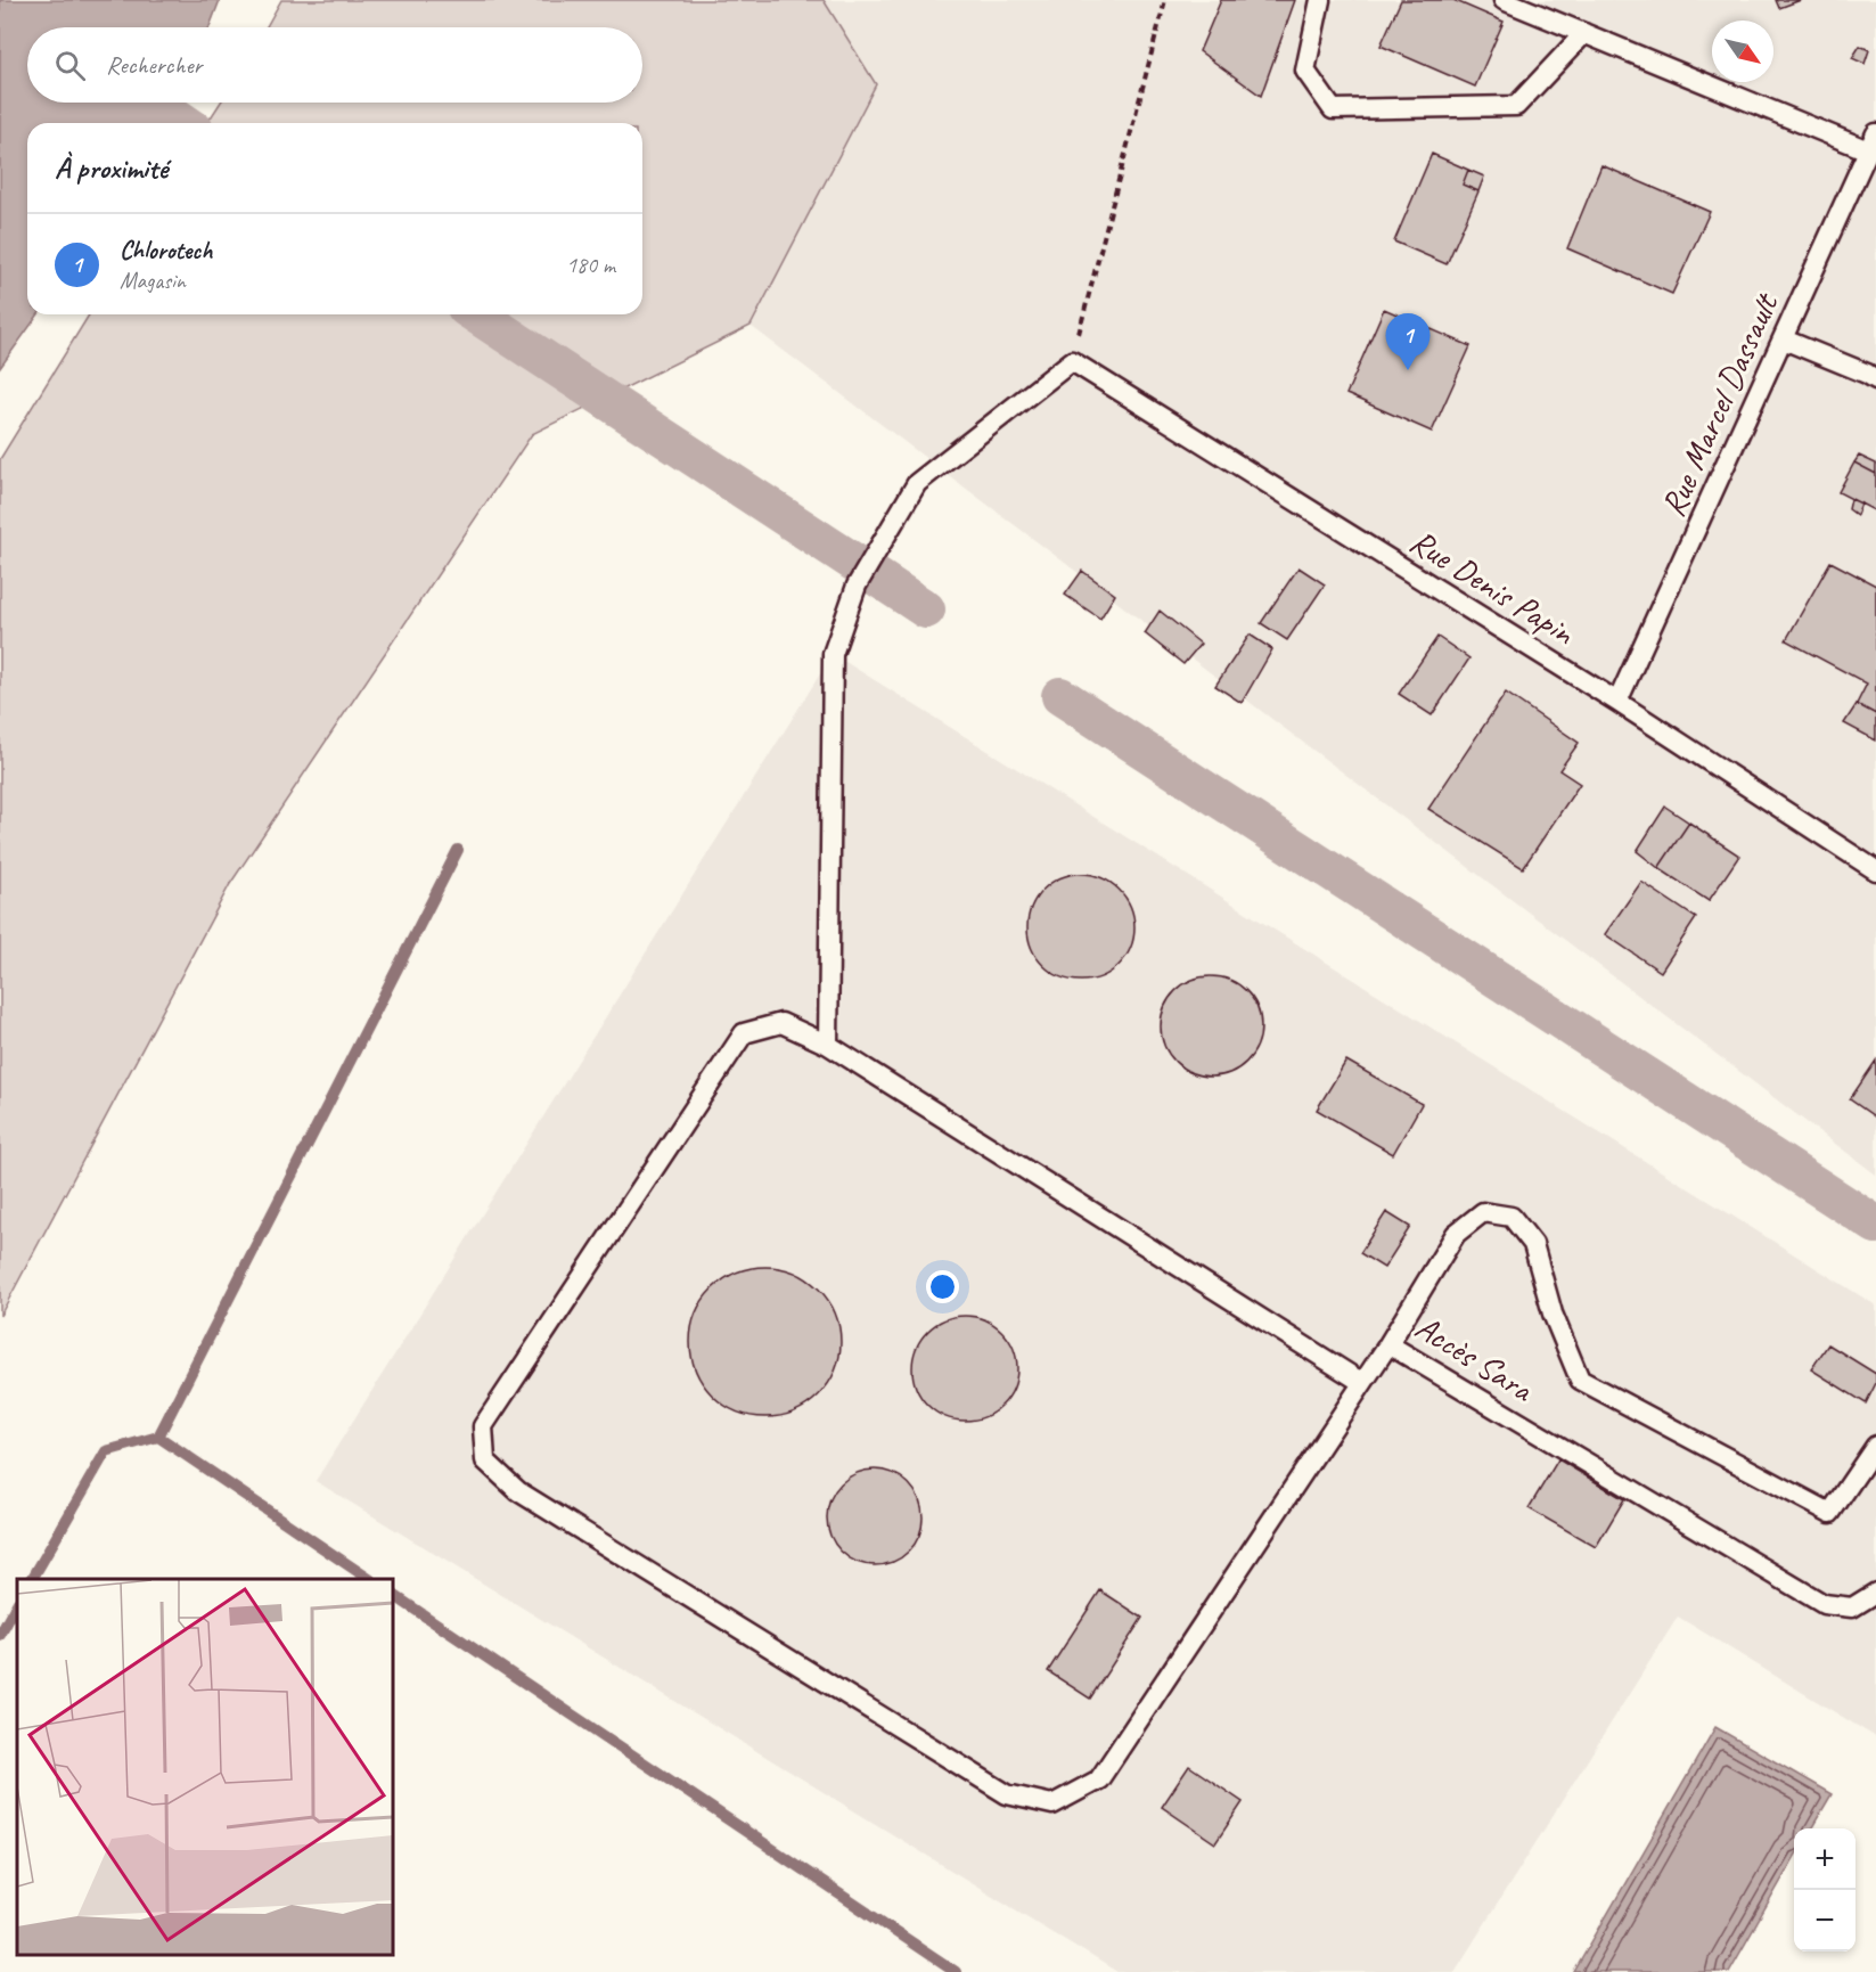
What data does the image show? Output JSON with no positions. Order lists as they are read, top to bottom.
{
  "streets": {
    "lane": ["Rue Marcel Dassault", "Rue Denis Papin", "Accès Sara"]
  },
  "crossings": [
    ["Rue Marcel Dassault", "Rue Denis Papin"]
  ],
  "north": "bottom right",
  "page": {
    "search": "Rechercher",
    "heading": "À proximité",
    "list": [
      {
        "mark": "1",
        "name": "Chlorotech",
        "note": "Magasin",
        "value": "180 m"
      }
    ],
    "pins": "1",
    "map_buttons": ["+", "−"]
  }
}
